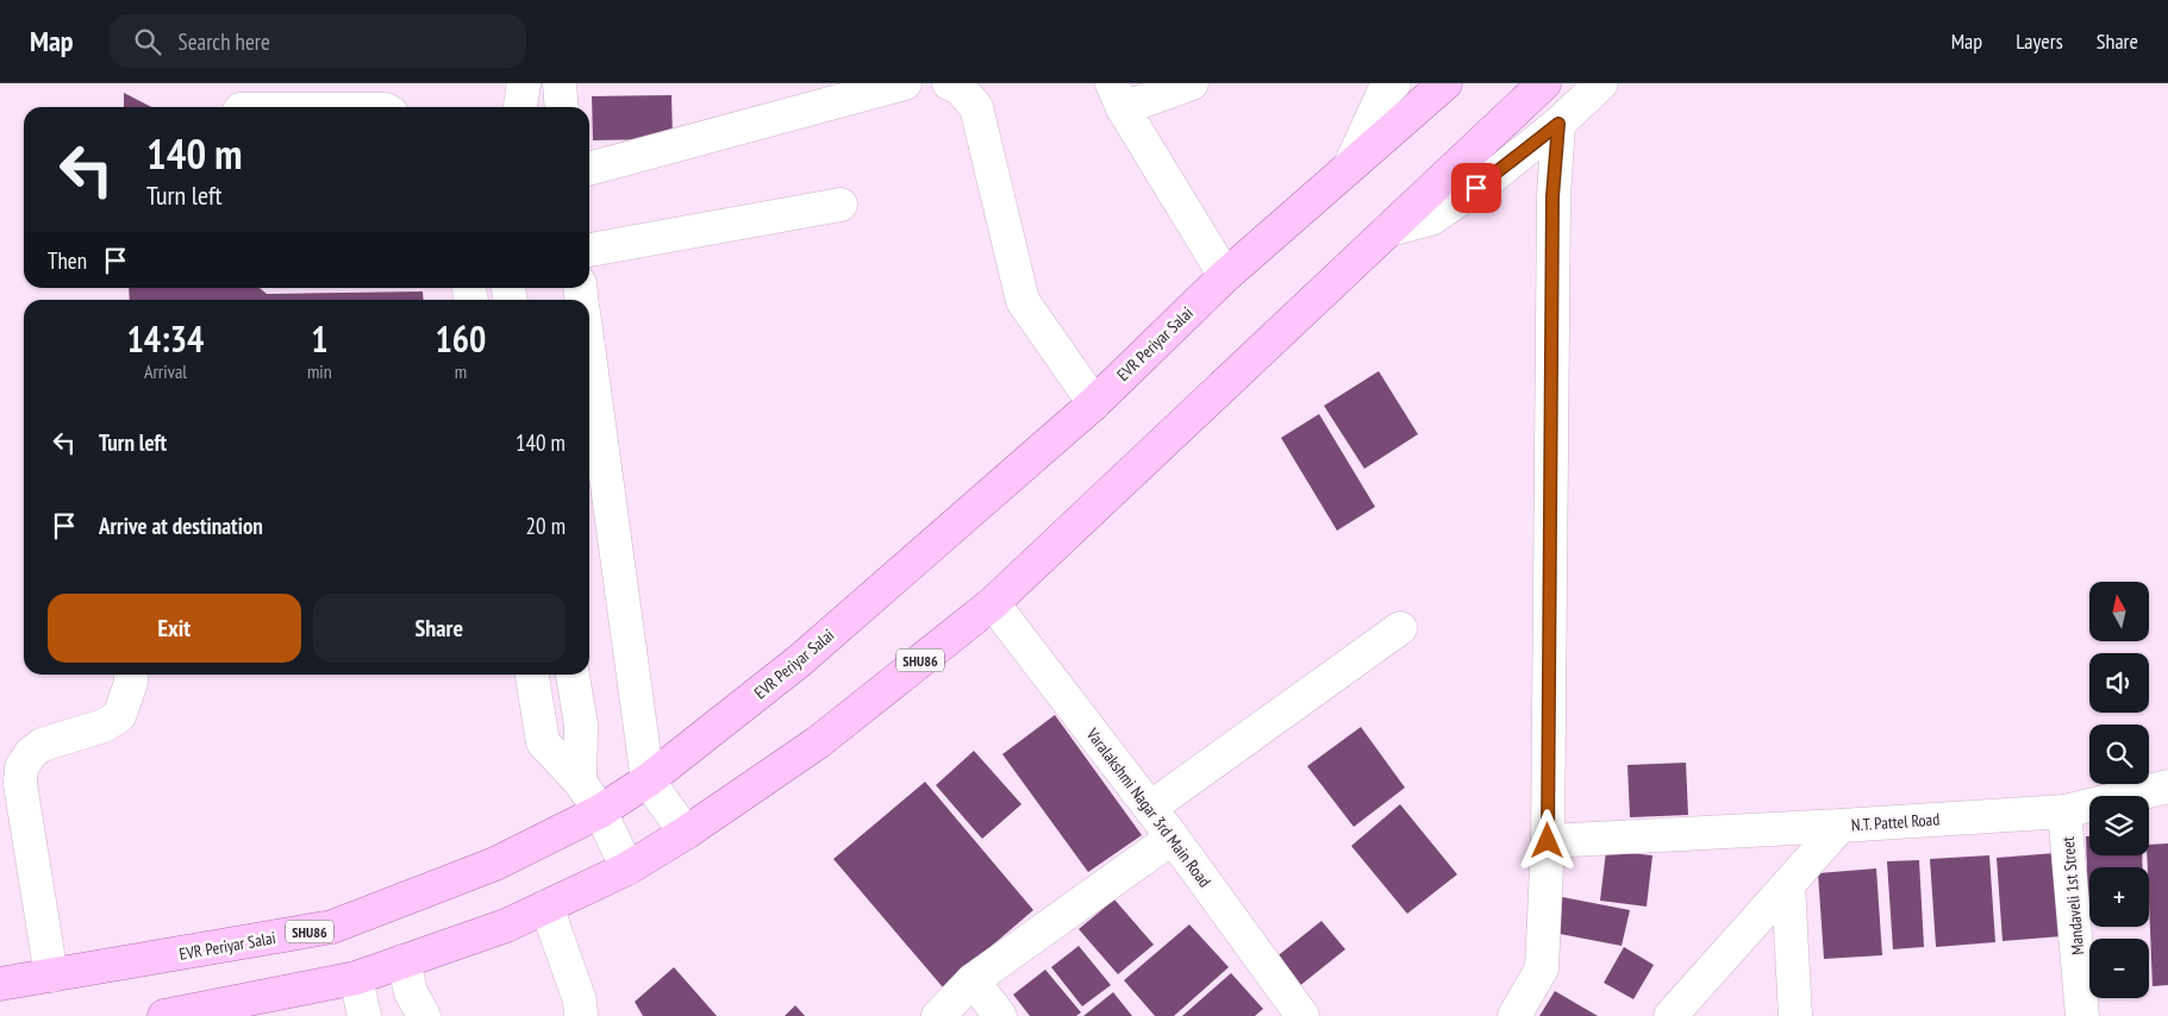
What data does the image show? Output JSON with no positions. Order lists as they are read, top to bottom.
{
  "streets": {
    "main road": ["EVR Periyar Salai", "SHU86"],
    "street": ["Varalakshmi Nagar 3rd Main Road", "N.T. Pattel Road", "Mandaveli 1st Street"]
  },
  "crossings": [
    ["SHU86", "Varalakshmi Nagar 3rd Main Road"],
    ["N.T. Pattel Road", "Mandaveli 1st Street"]
  ],
  "north": "top",
  "page": {
    "header": "Map",
    "search": "Search here",
    "nav": ["Map", "Layers", "Share"],
    "turn": ["140 m", "Turn left"],
    "then": "Then",
    "eta": [
      "14:34",
      "Arrival",
      "1",
      "min",
      "160",
      "m"
    ],
    "list": [
      {
        "name": "Turn left",
        "value": "140 m"
      },
      {
        "name": "Arrive at destination",
        "value": "20 m"
      }
    ],
    "map_buttons": ["+", "−"],
    "buttons": ["Exit", "Share"]
  }
}
